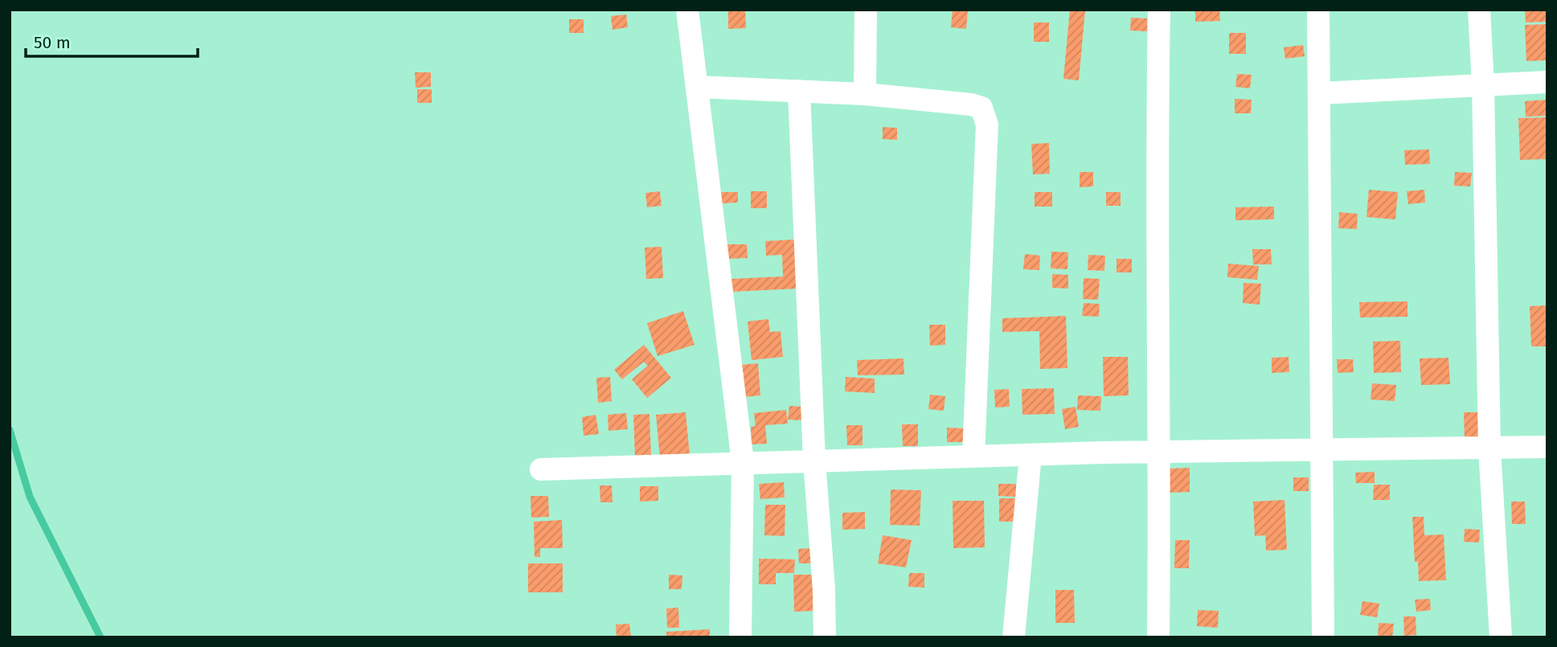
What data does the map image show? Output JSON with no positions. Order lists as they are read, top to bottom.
{
  "scale_bar": "50 m"
}
